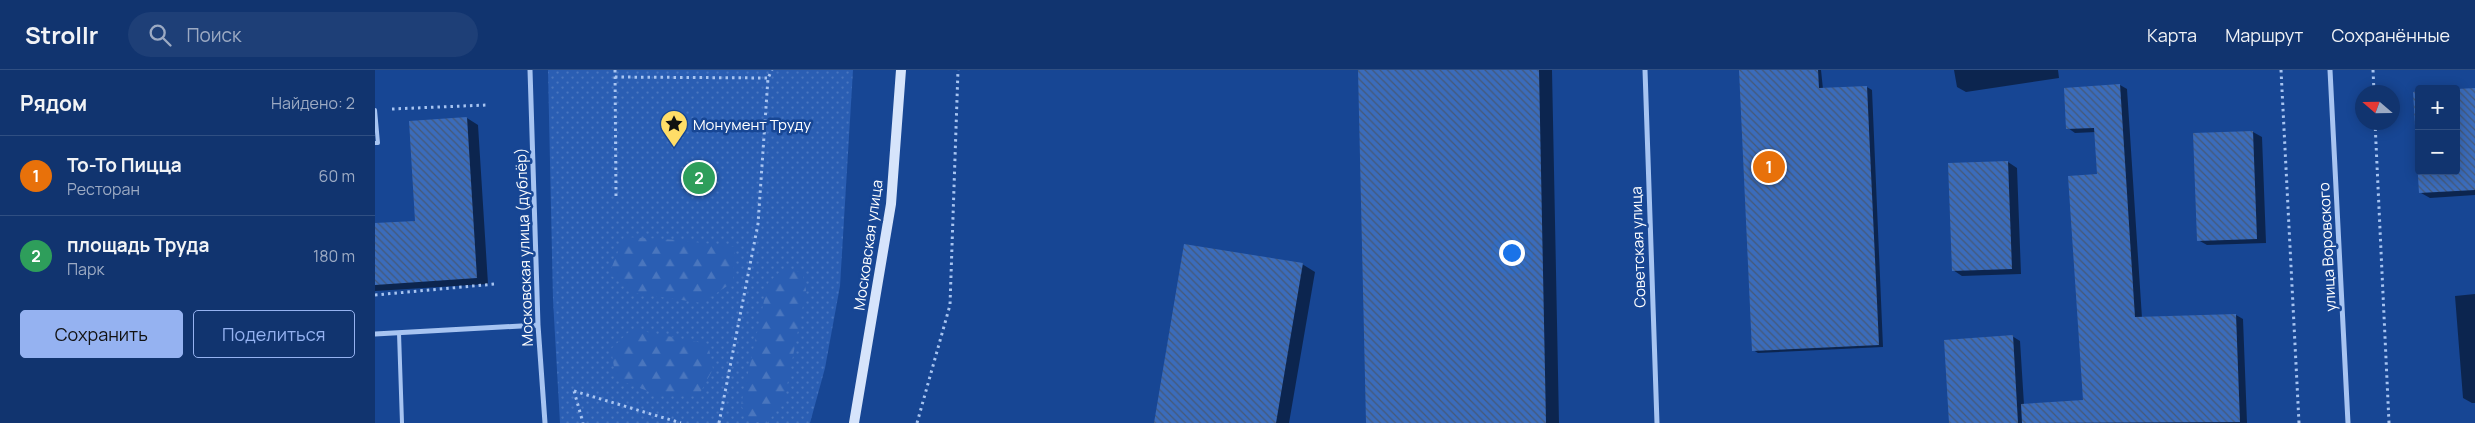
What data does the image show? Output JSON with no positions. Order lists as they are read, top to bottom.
{
  "streets": {
    "main road": ["Московская улица"],
    "street": ["Московская улица (дублёр)", "Советская улица", "улица Воровского"]
  },
  "places": {
    "place": ["Монумент Труду"]
  },
  "north": "left",
  "page": {
    "header": "Strollr",
    "search": "Поиск",
    "nav": ["Карта", "Маршрут", "Сохранённые"],
    "heading": ["Рядом", "Найдено: 2"],
    "map_buttons": ["+", "−"],
    "list": [
      {
        "mark": "1",
        "name": "То-То Пицца",
        "note": "Ресторан",
        "value": "60 m"
      },
      {
        "mark": "2",
        "name": "площадь Труда",
        "note": "Парк",
        "value": "180 m"
      }
    ],
    "pins": ["1", "2"],
    "buttons": ["Сохранить", "Поделиться"]
  }
}
